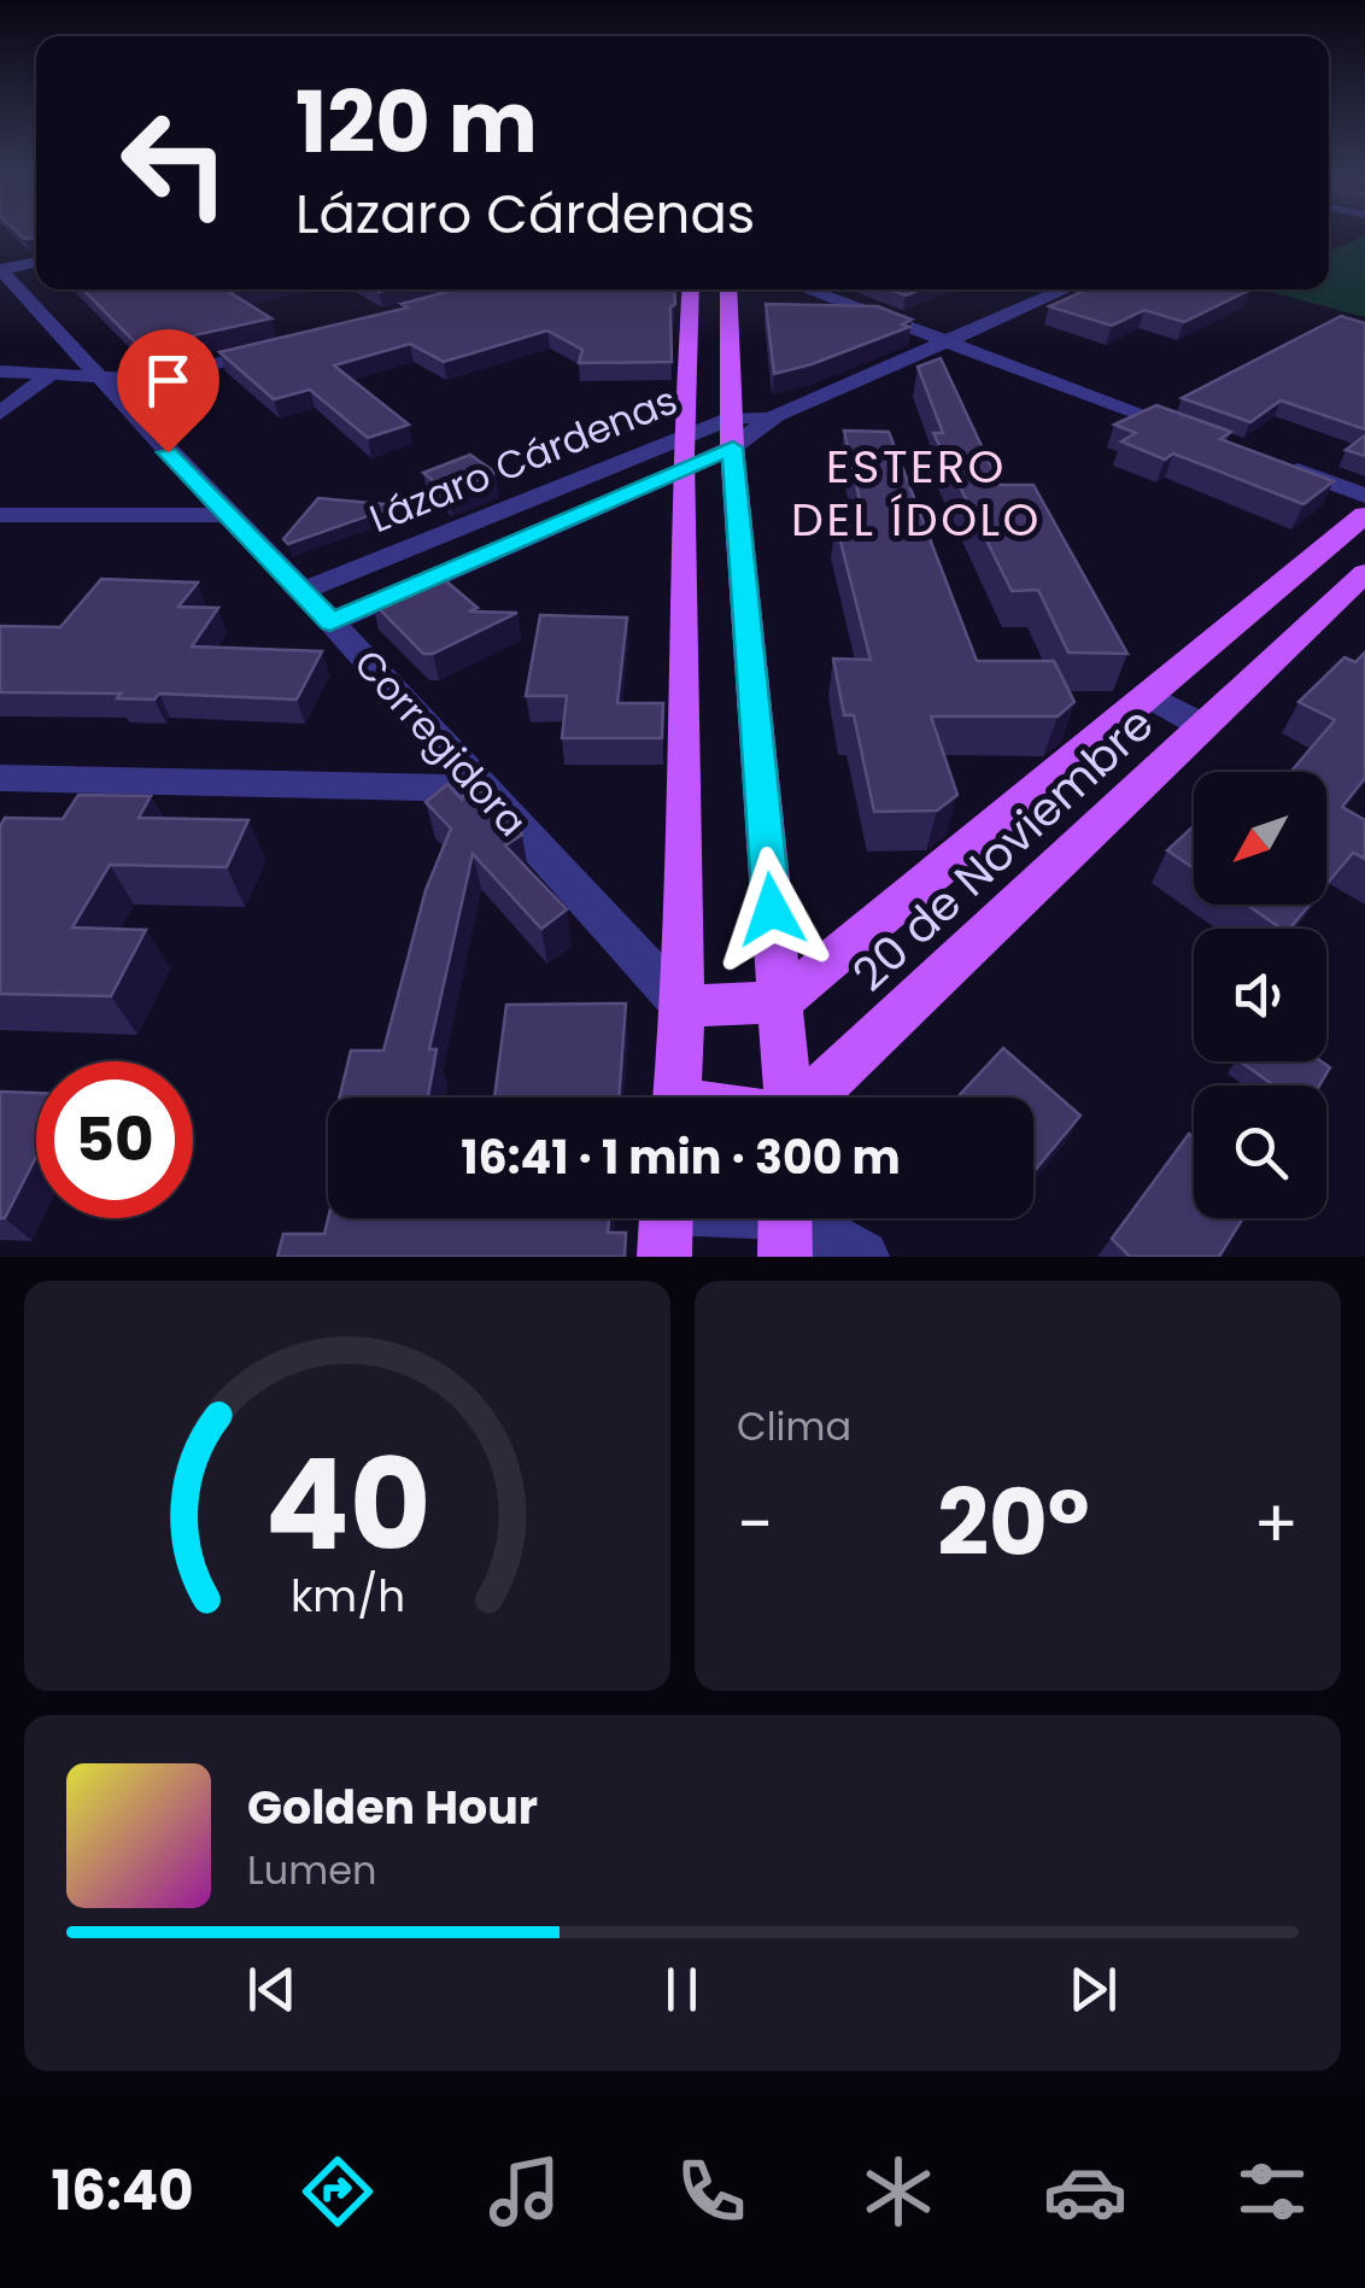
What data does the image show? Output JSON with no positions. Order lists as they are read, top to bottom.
{
  "streets": {
    "main road": ["20 de Noviembre"],
    "street": ["Lázaro Cárdenas", "Corregidora"]
  },
  "crossings": [
    ["Lázaro Cárdenas", "Corregidora"]
  ],
  "districts": ["ESTERO DEL ÍDOLO"],
  "north": "bottom left",
  "page": {
    "turn": ["120 m", "Lázaro Cárdenas"],
    "limit": "50",
    "trip": "16:41 · 1 min · 300 m",
    "tile": "Clima",
    "heat": ["−", "20°", "+"],
    "song": ["Golden Hour", "Lumen"],
    "tabs": "16:40",
    "gauge": ["40", "km/h"]
  }
}
